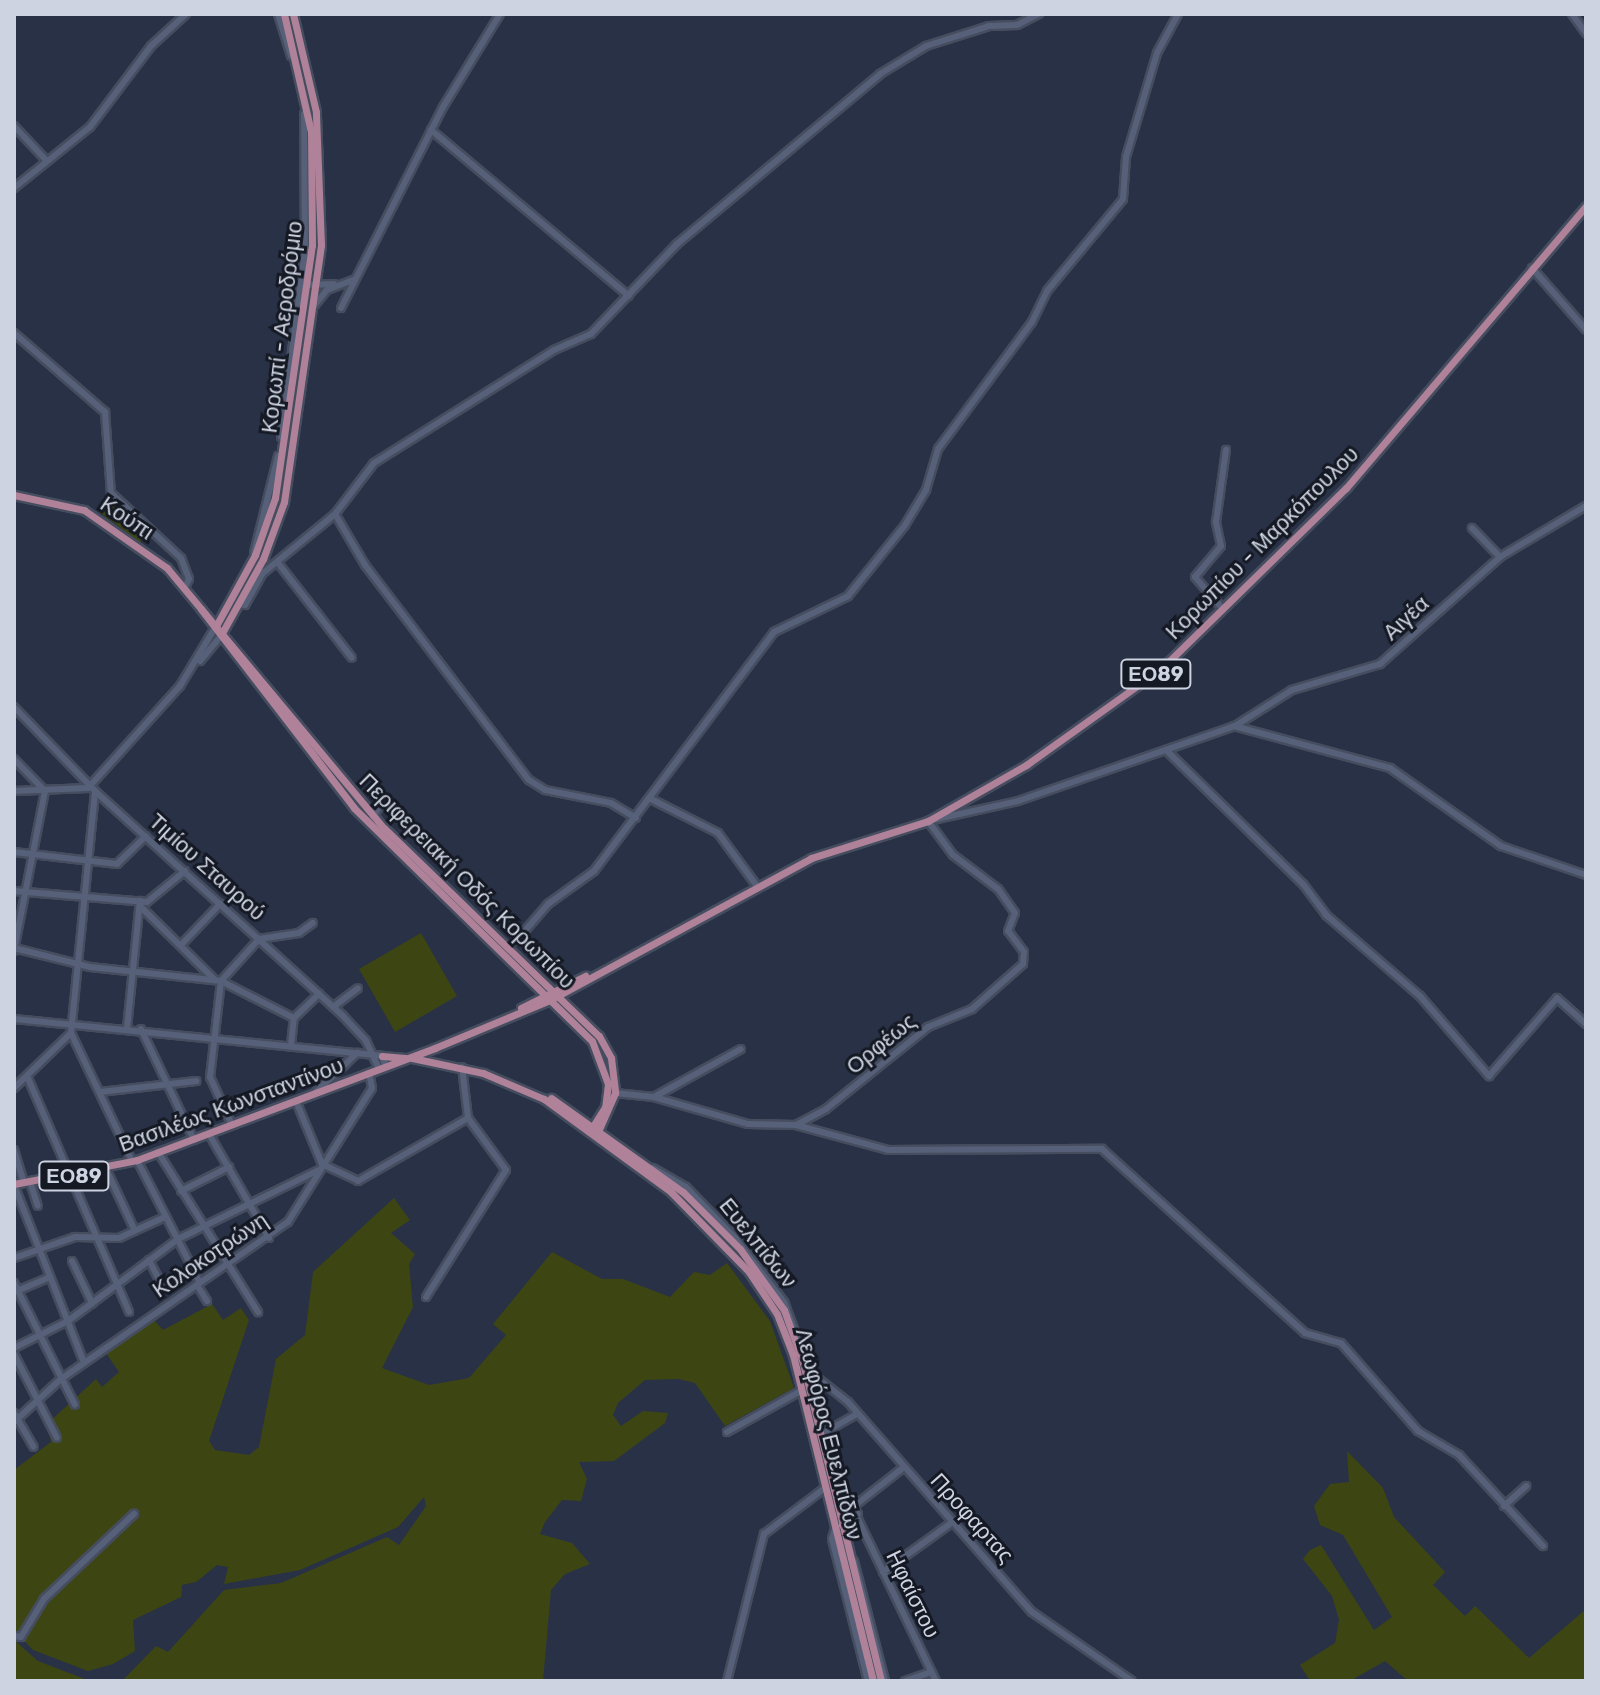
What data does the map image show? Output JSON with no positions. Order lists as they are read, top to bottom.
{
  "streets": {
    "main road": [
      "Κορωπί - Αεροδρόμιο",
      "Κούπι",
      "Κορωπίου - Μαρκόπουλου",
      "ΕΟ89",
      "Περιφερειακή Οδός Κορωπίου",
      "Βασιλέως Κωνσταντίνου",
      "Λεωφόρος Ευελπίδων"
    ],
    "street": [
      "Αιγέα",
      "Τιμίου Σταυρού",
      "Ορφέως",
      "Κολοκοτρώνη",
      "Προφαρτας",
      "Ηφαίστου"
    ]
  },
  "crossings": [
    ["Κορωπί - Αεροδρόμιο", "Κούπι"],
    ["Κορωπί - Αεροδρόμιο", "Περιφερειακή Οδός Κορωπίου"],
    ["Κούπι", "Περιφερειακή Οδός Κορωπίου"],
    ["Κορωπίου - Μαρκόπουλου", "Αιγέα"],
    ["Κορωπίου - Μαρκόπουλου", "Περιφερειακή Οδός Κορωπίου"],
    ["Κορωπίου - Μαρκόπουλου", "Ορφέως"],
    ["Κορωπίου - Μαρκόπουλου", "Βασιλέως Κωνσταντίνου"],
    ["Κορωπίου - Μαρκόπουλου", "Λεωφόρος Ευελπίδων"],
    ["Αιγέα", "Ορφέως"],
    ["Τιμίου Σταυρού", "Λεωφόρος Ευελπίδων"],
    ["Περιφερειακή Οδός Κορωπίου", "Λεωφόρος Ευελπίδων"],
    ["Βασιλέως Κωνσταντίνου", "Κολοκοτρώνη"],
    ["Βασιλέως Κωνσταντίνου", "Λεωφόρος Ευελπίδων"],
    ["Λεωφόρος Ευελπίδων", "Προφαρτας"]
  ]
}
